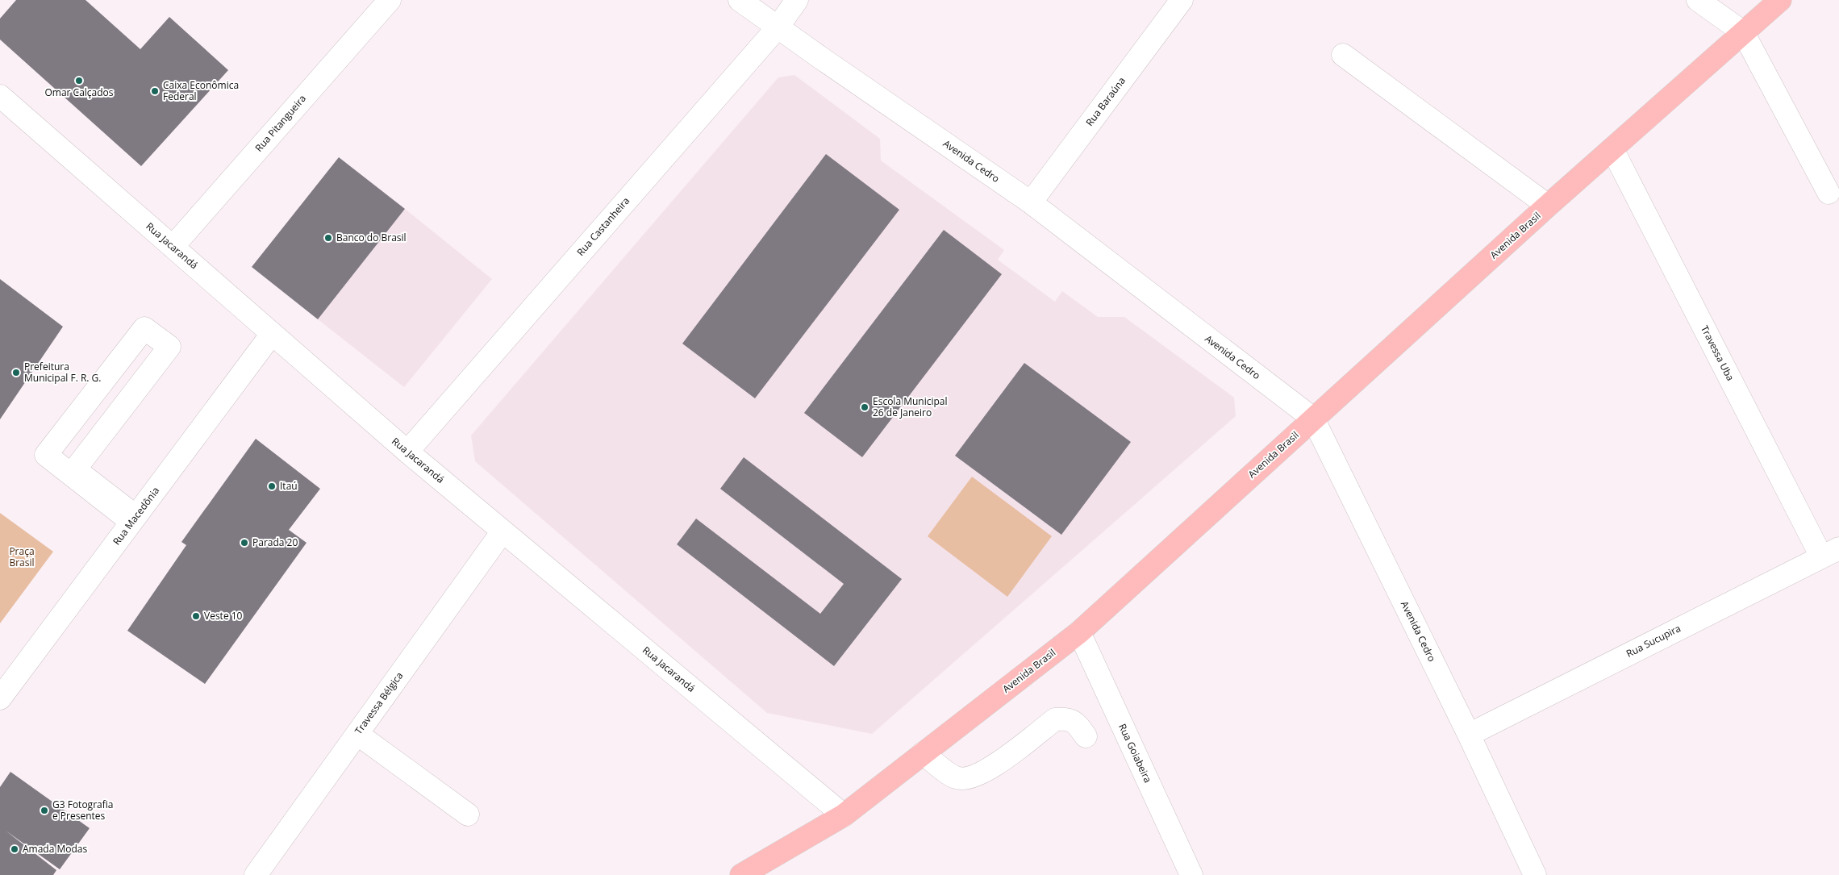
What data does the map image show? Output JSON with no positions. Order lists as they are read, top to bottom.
{
  "streets": {
    "main road": ["Avenida Brasil"],
    "street": [
      "Rua Baraúna",
      "Rua Pitangueira",
      "Avenida Cedro",
      "Rua Castanheira",
      "Rua Jacarandá",
      "Travessa Uba",
      "Rua Macedônia",
      "Rua Sucupira",
      "Travessa Bélgica",
      "Rua Goiabeira"
    ]
  },
  "crossings": [
    ["Rua Baraúna", "Avenida Cedro"],
    ["Rua Pitangueira", "Rua Jacarandá"],
    ["Avenida Cedro", "Rua Castanheira"],
    ["Avenida Cedro", "Avenida Brasil"],
    ["Avenida Cedro", "Rua Sucupira"],
    ["Rua Castanheira", "Rua Jacarandá"],
    ["Avenida Brasil", "Rua Jacarandá"],
    ["Avenida Brasil", "Travessa Uba"],
    ["Avenida Brasil", "Rua Goiabeira"],
    ["Rua Jacarandá", "Rua Macedônia"],
    ["Rua Jacarandá", "Travessa Bélgica"],
    ["Travessa Uba", "Rua Sucupira"]
  ],
  "parks": ["Praça Brasil"],
  "places": [
    "Omar Calçados",
    "Caixa Econômica Federal",
    "Banco do Brasil",
    "Prefeitura Municipal F. R. G.",
    "Escola Municipal 26 de Janeiro",
    "Itaú",
    "Parada 20",
    "Veste 10",
    "G3 Fotografia e Presentes",
    "Amada Modas"
  ]
}
